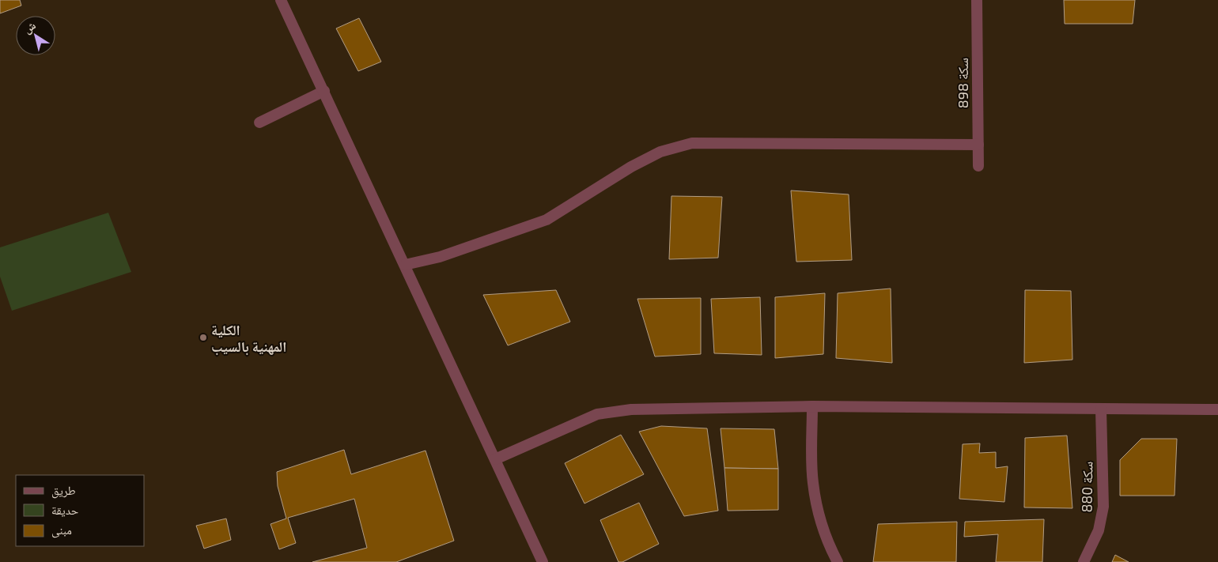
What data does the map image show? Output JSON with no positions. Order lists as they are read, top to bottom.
{
  "streets": {
    "street": ["سكة 898", "سكة 880"]
  },
  "places": ["الكلية المهنية بالسيب"],
  "legend": ["طريق", "حديقة", "مبنى"],
  "north": "top left"
}
